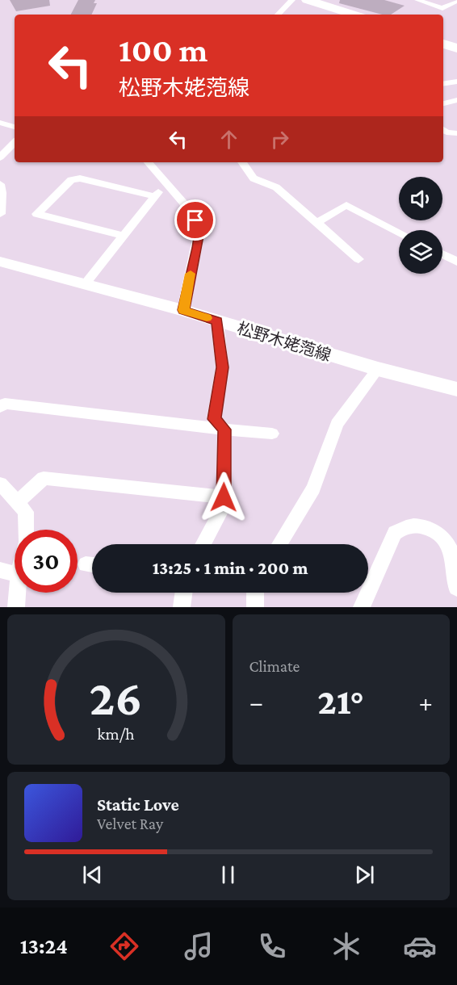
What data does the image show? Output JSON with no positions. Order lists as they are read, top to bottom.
{
  "streets": {
    "main road": ["松野木姥萢線"]
  },
  "page": {
    "turn": ["100 m", "松野木姥萢線"],
    "limit": "30",
    "trip": "13:25 · 1 min · 200 m",
    "tile": "Climate",
    "heat": ["−", "21°", "+"],
    "song": ["Static Love", "Velvet Ray"],
    "tabs": "13:24",
    "gauge": ["26", "km/h"]
  }
}
